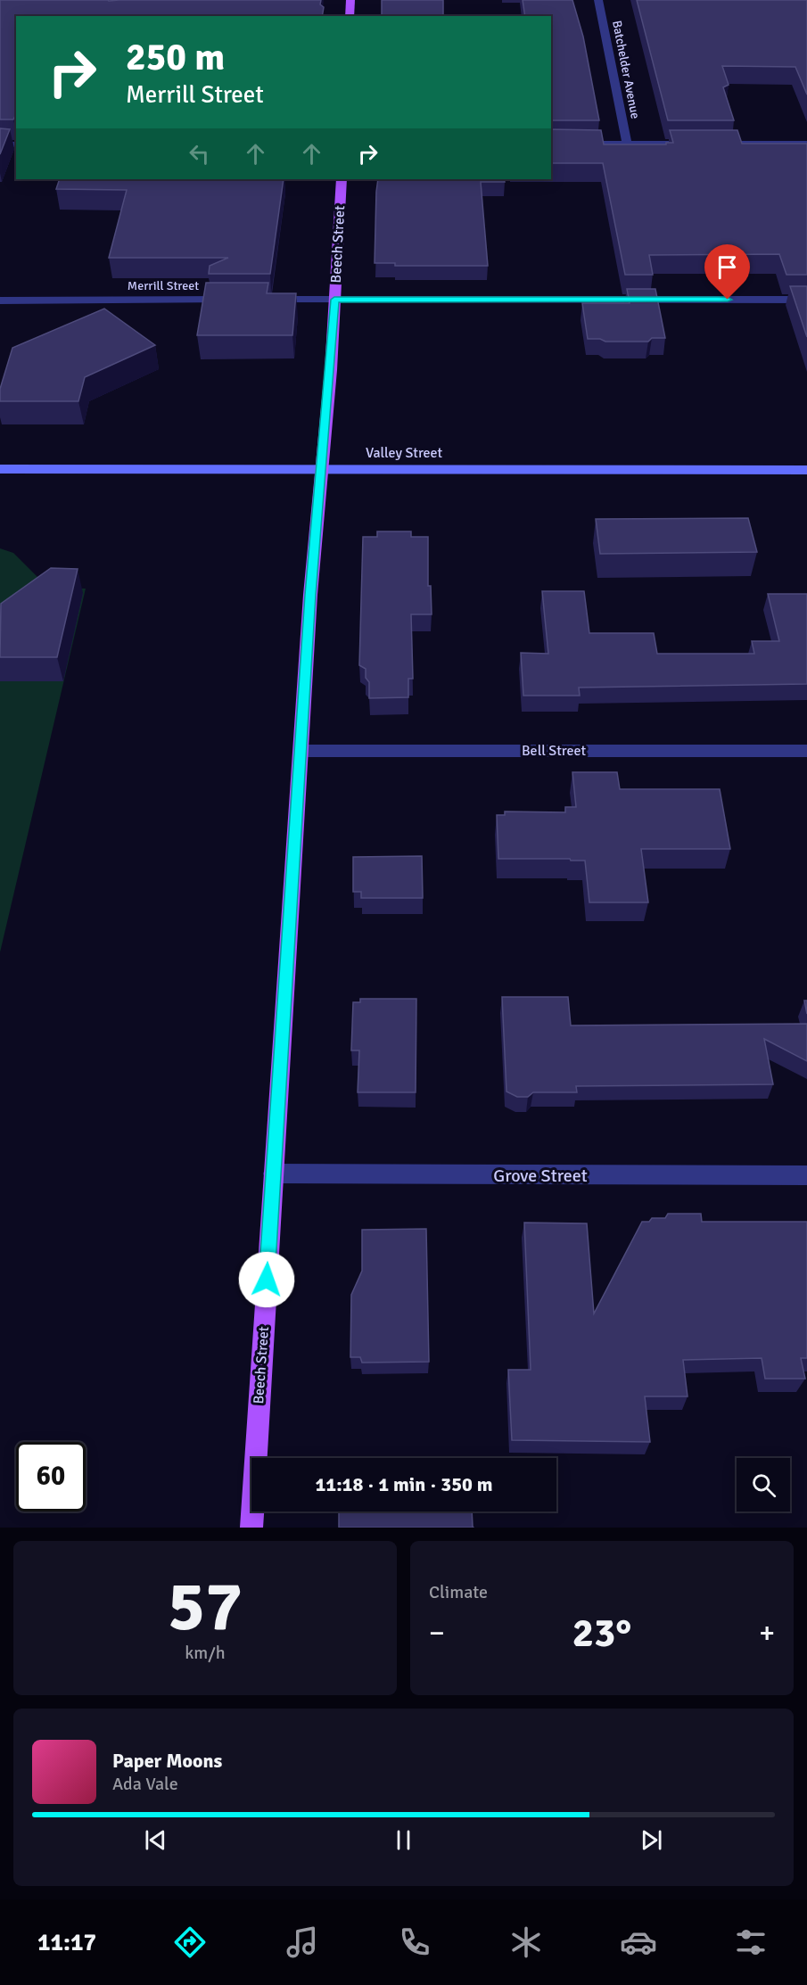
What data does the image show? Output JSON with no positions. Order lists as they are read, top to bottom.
{
  "streets": {
    "main road": ["Beech Street", "Valley Street"],
    "street": [
      "Batchelder Avenue",
      "Merrill Street",
      "Bell Street",
      "Grove Street"
    ]
  },
  "crossings": [
    ["Beech Street", "Valley Street"],
    ["Beech Street", "Bell Street"],
    ["Beech Street", "Grove Street"]
  ],
  "page": {
    "turn": ["250 m", "Merrill Street"],
    "limit": "60",
    "trip": "11:18 · 1 min · 350 m",
    "tile": [
      ["57", "km/h"],
      "Climate"
    ],
    "heat": ["−", "23°", "+"],
    "song": ["Paper Moons", "Ada Vale"],
    "tabs": "11:17"
  }
}
